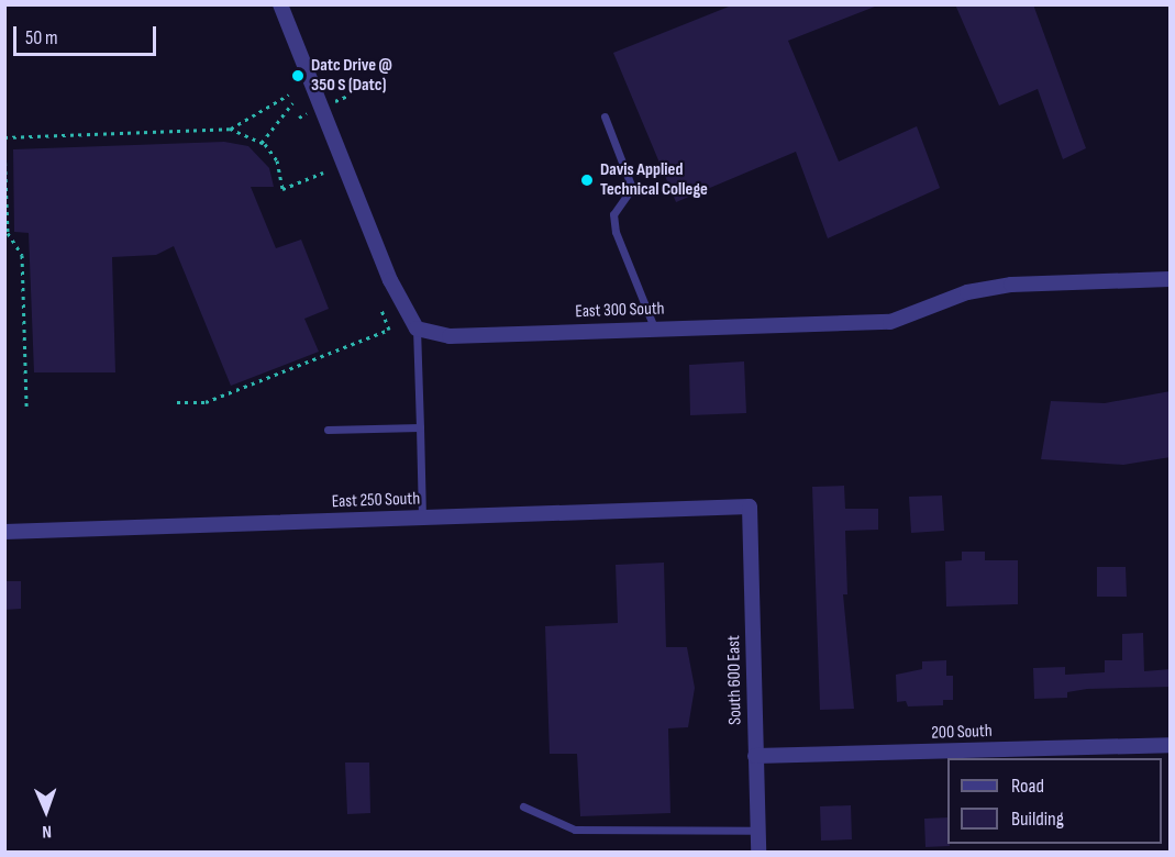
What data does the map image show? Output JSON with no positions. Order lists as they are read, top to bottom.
{
  "streets": {
    "street": [
      "East 300 South",
      "East 250 South",
      "South 600 East",
      "200 South"
    ]
  },
  "crossings": [
    ["East 250 South", "South 600 East"],
    ["South 600 East", "200 South"]
  ],
  "places": ["Datc Drive @ 350 S (Datc)", "Davis Applied Technical College"],
  "legend": ["Road", "Building"],
  "scale_bar": "50 m",
  "north": "bottom"
}
